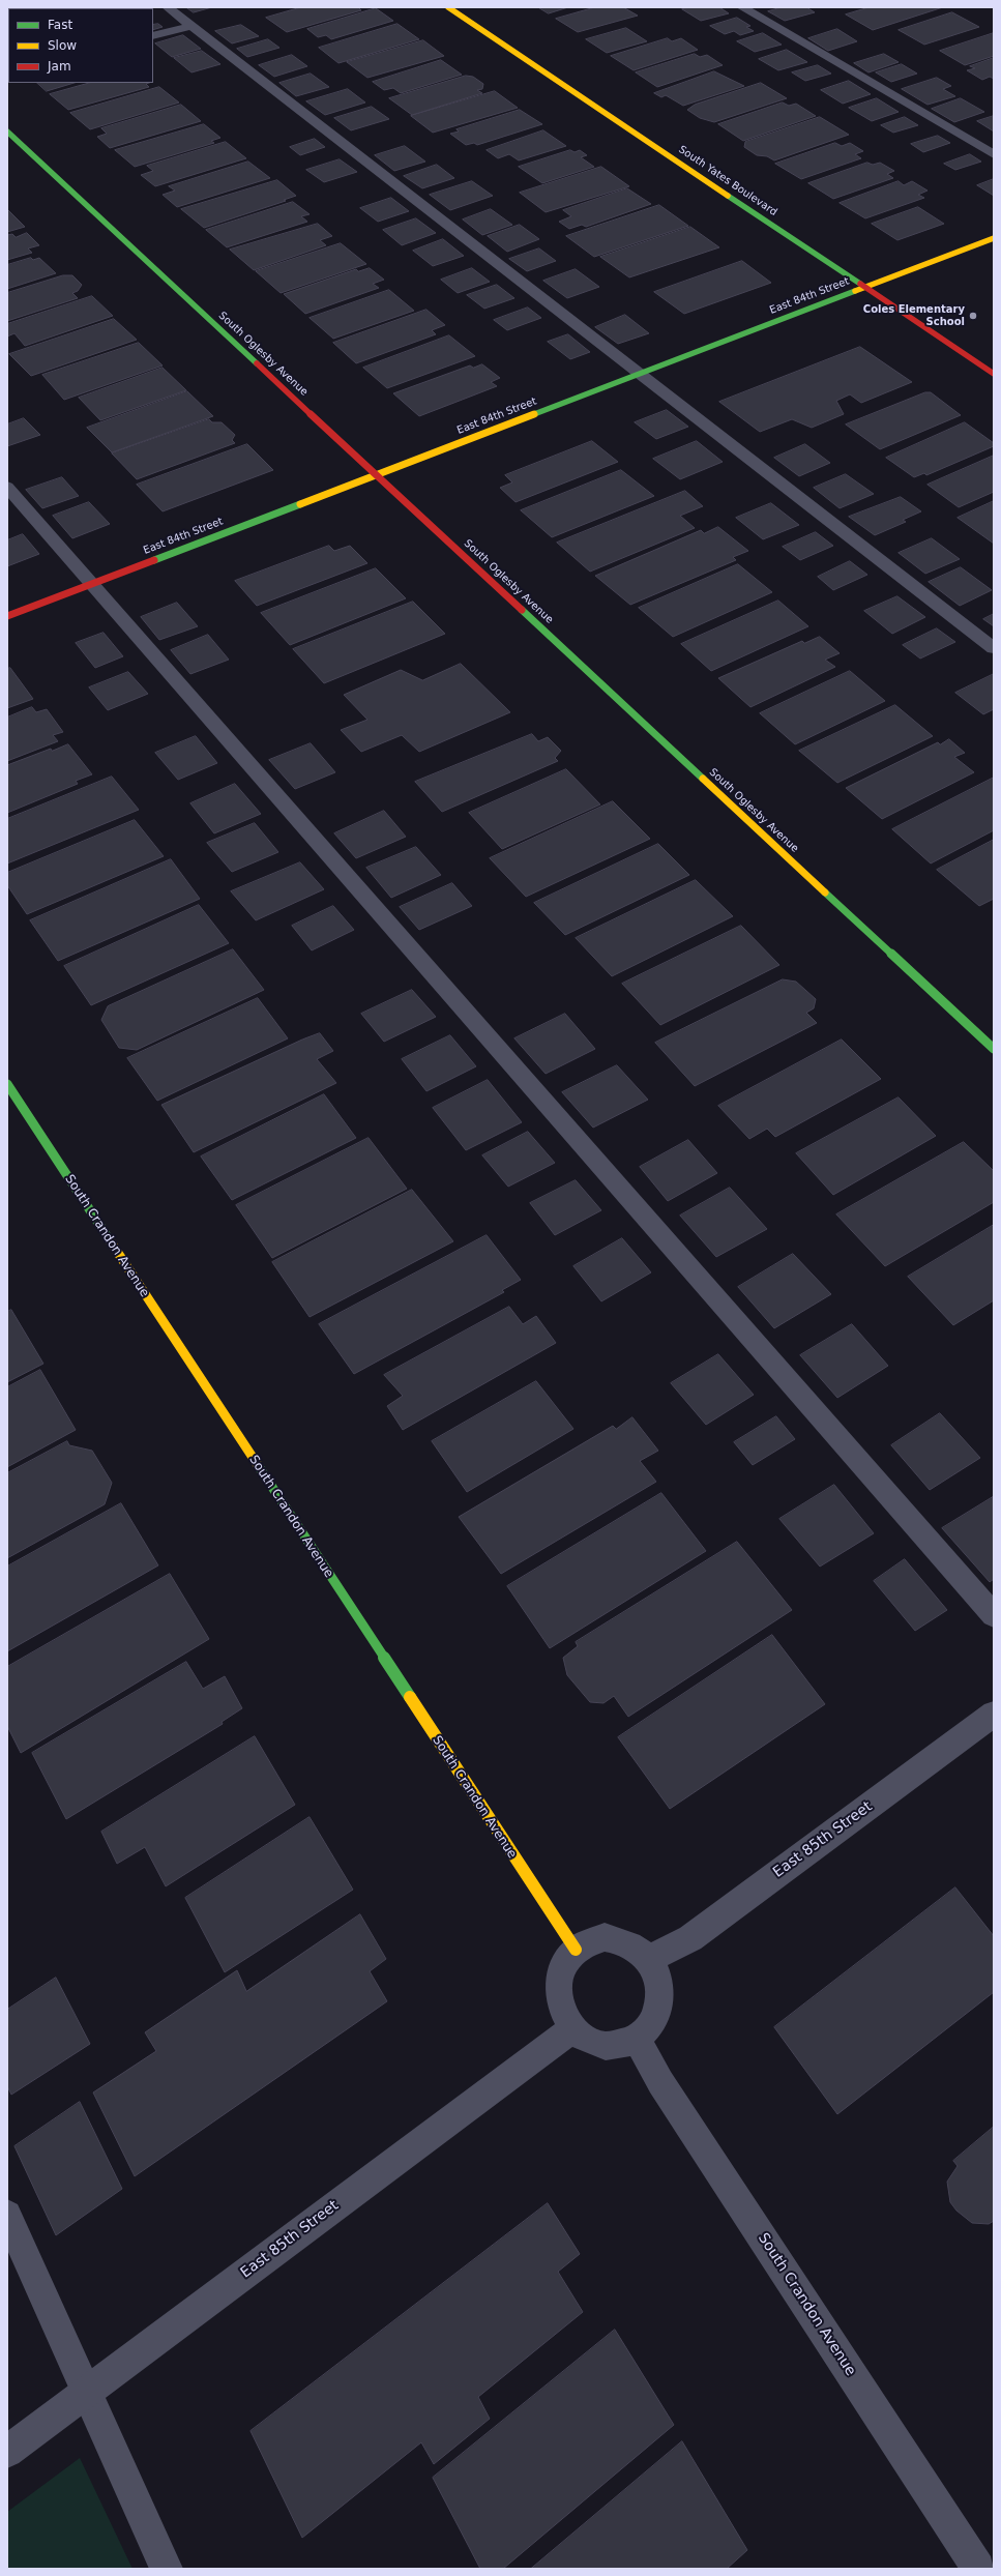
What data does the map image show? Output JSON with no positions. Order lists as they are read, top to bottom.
{
  "streets": {
    "street": [
      "South Yates Boulevard",
      "East 84th Street",
      "South Oglesby Avenue",
      "South Crandon Avenue",
      "East 85th Street"
    ]
  },
  "crossings": [
    ["South Yates Boulevard", "East 84th Street"],
    ["East 84th Street", "South Oglesby Avenue"],
    ["South Crandon Avenue", "East 85th Street"]
  ],
  "places": ["Coles Elementary School"],
  "legend": ["Fast", "Slow", "Jam"]
}
